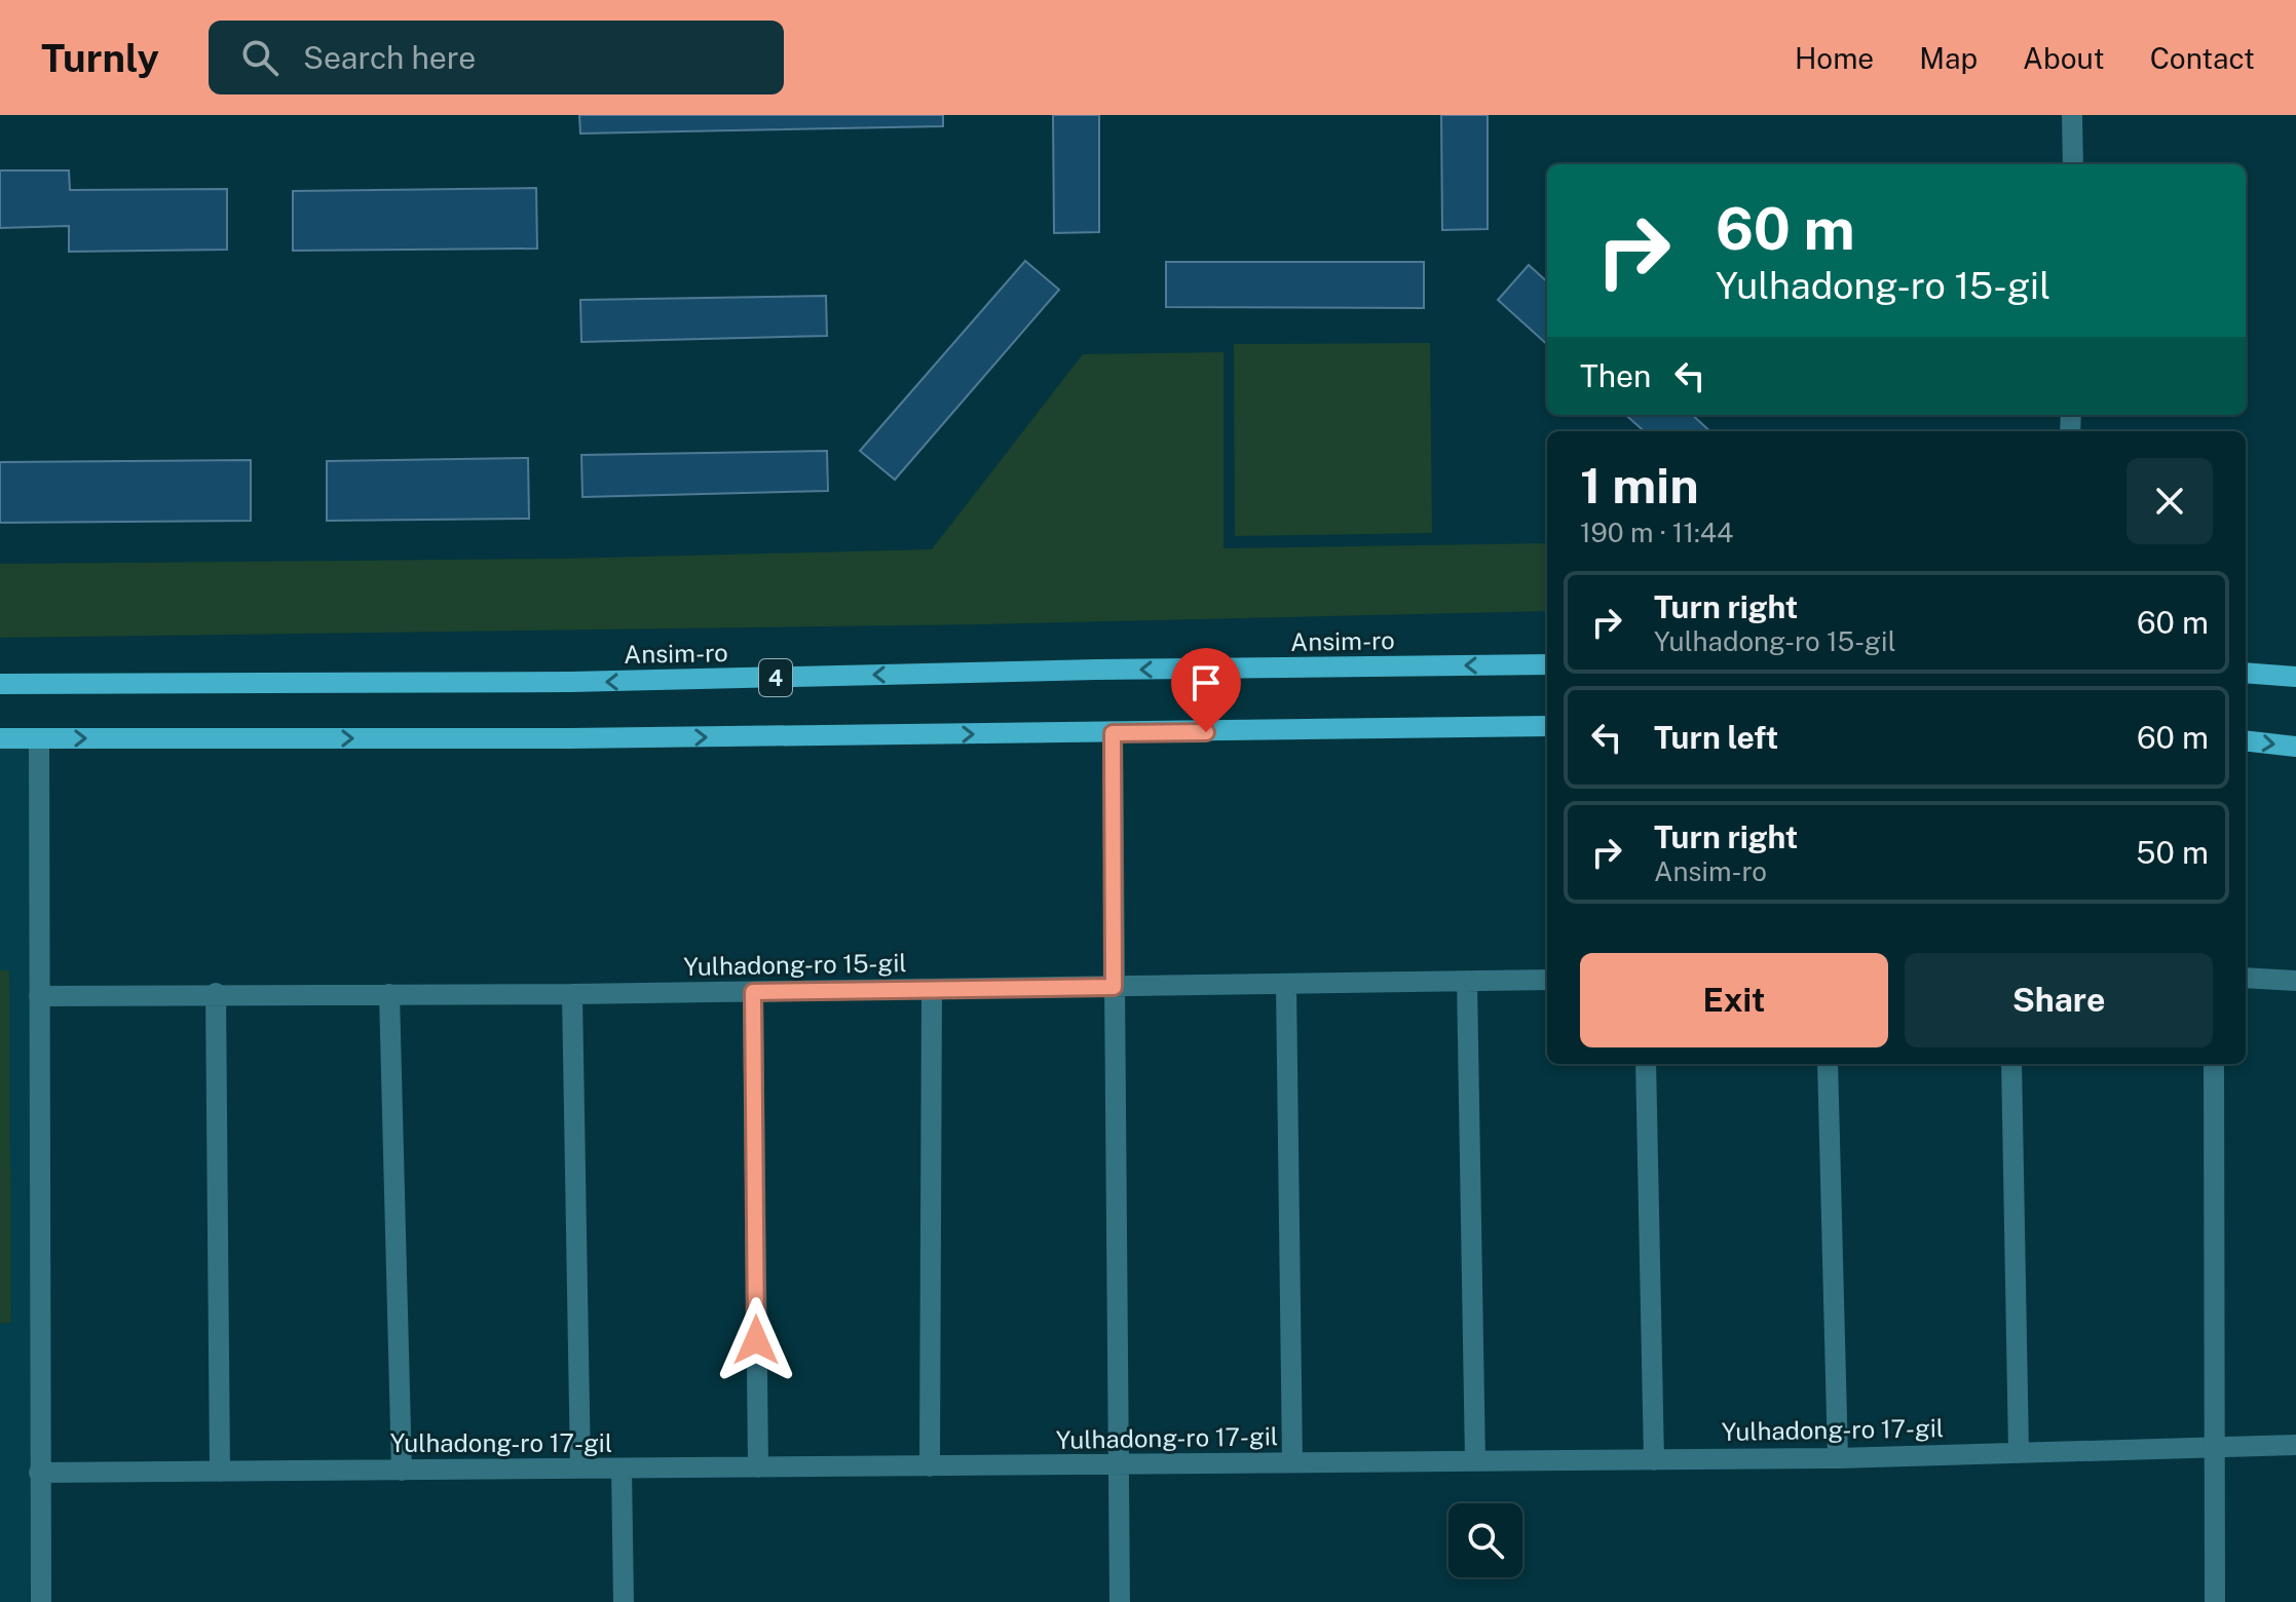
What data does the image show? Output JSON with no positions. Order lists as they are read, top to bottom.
{
  "streets": {
    "main road": ["Ansim-ro", "4"],
    "street": ["Yulhadong-ro 15-gil", "Yulhadong-ro 17-gil"]
  },
  "page": {
    "header": "Turnly",
    "search": "Search here",
    "nav": [
      "Home",
      "Map",
      "About",
      "Contact"
    ],
    "turn": ["60 m", "Yulhadong-ro 15-gil"],
    "then": "Then",
    "heading": ["1 min", "190 m · 11:44"],
    "list": [
      {
        "name": "Turn right",
        "note": "Yulhadong-ro 15-gil",
        "value": "60 m"
      },
      {
        "name": "Turn left",
        "value": "60 m"
      },
      {
        "name": "Turn right",
        "note": "Ansim-ro",
        "value": "50 m"
      }
    ],
    "buttons": ["Exit", "Share"]
  }
}
